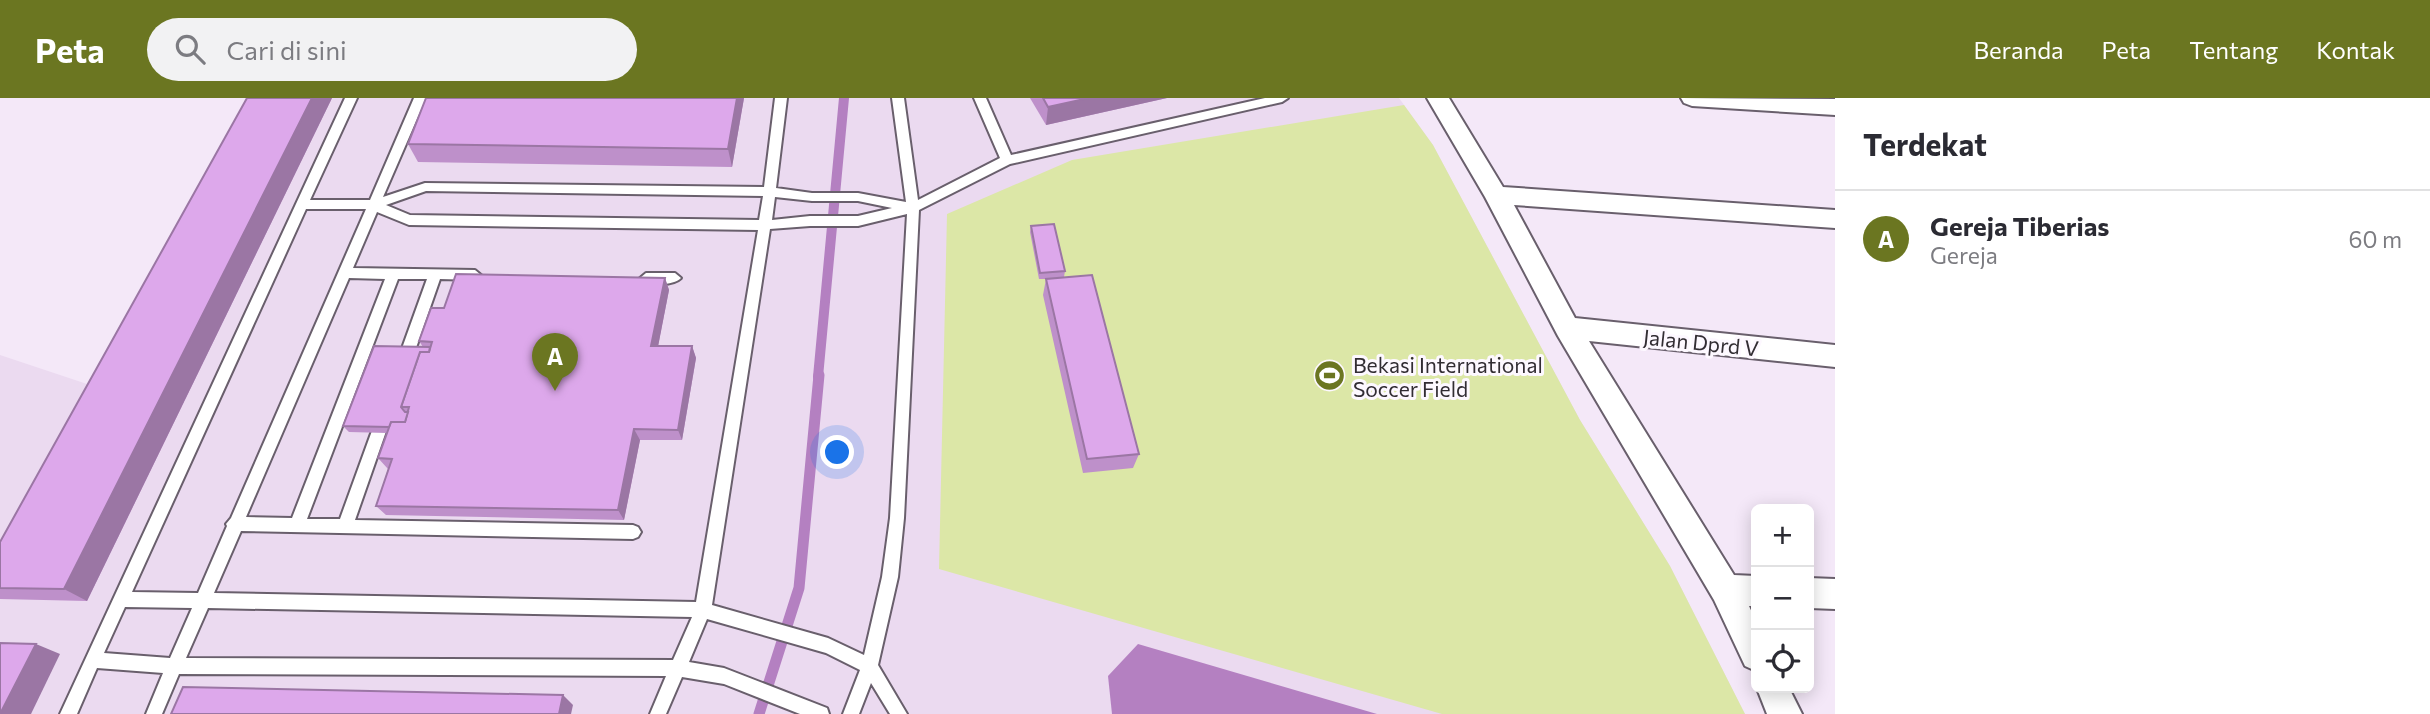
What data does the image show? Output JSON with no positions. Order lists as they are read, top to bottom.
{
  "streets": {
    "street": ["Jalan Dprd V"]
  },
  "places": {
    "sports": ["Bekasi International Soccer Field"]
  },
  "page": {
    "header": "Peta",
    "search": "Cari di sini",
    "nav": [
      "Beranda",
      "Peta",
      "Tentang",
      "Kontak"
    ],
    "heading": "Terdekat",
    "list": [
      {
        "mark": "A",
        "name": "Gereja Tiberias",
        "note": "Gereja",
        "value": "60 m"
      }
    ],
    "pins": "A",
    "map_buttons": ["+", "−"]
  }
}
